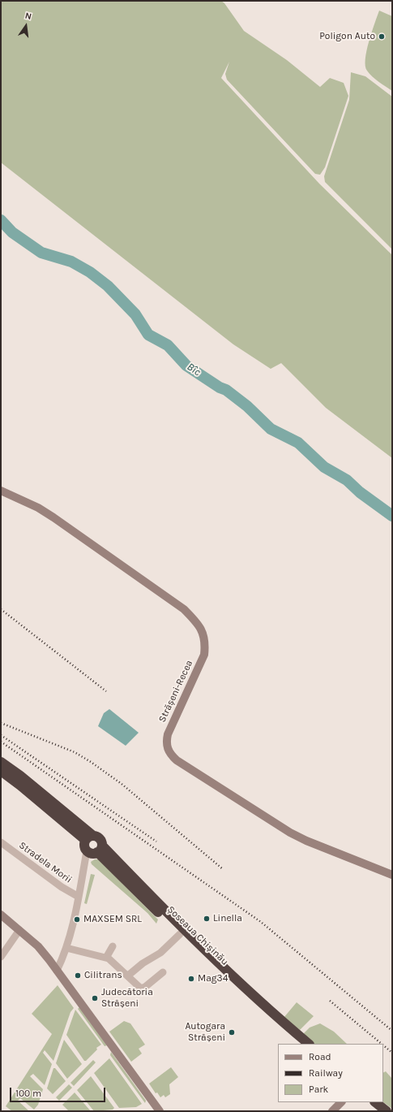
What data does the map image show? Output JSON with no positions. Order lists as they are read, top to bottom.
{
  "streets": {
    "highway": ["Șoseaua Chișinău"],
    "main road": ["Strășeni-Recea"],
    "street": ["Stradela Morii"]
  },
  "crossings": [
    ["Stradela Morii", "Șoseaua Chișinău"]
  ],
  "water": ["Bîc"],
  "places": [
    "Poligon Auto",
    "Linella",
    "MAXSEM SRL",
    "Cilitrans",
    "Mag34",
    "Judecătoria Strășeni",
    "Autogara Strășeni"
  ],
  "legend": ["Road", "Railway", "Park"],
  "scale_bar": "100 m",
  "north": "top"
}
